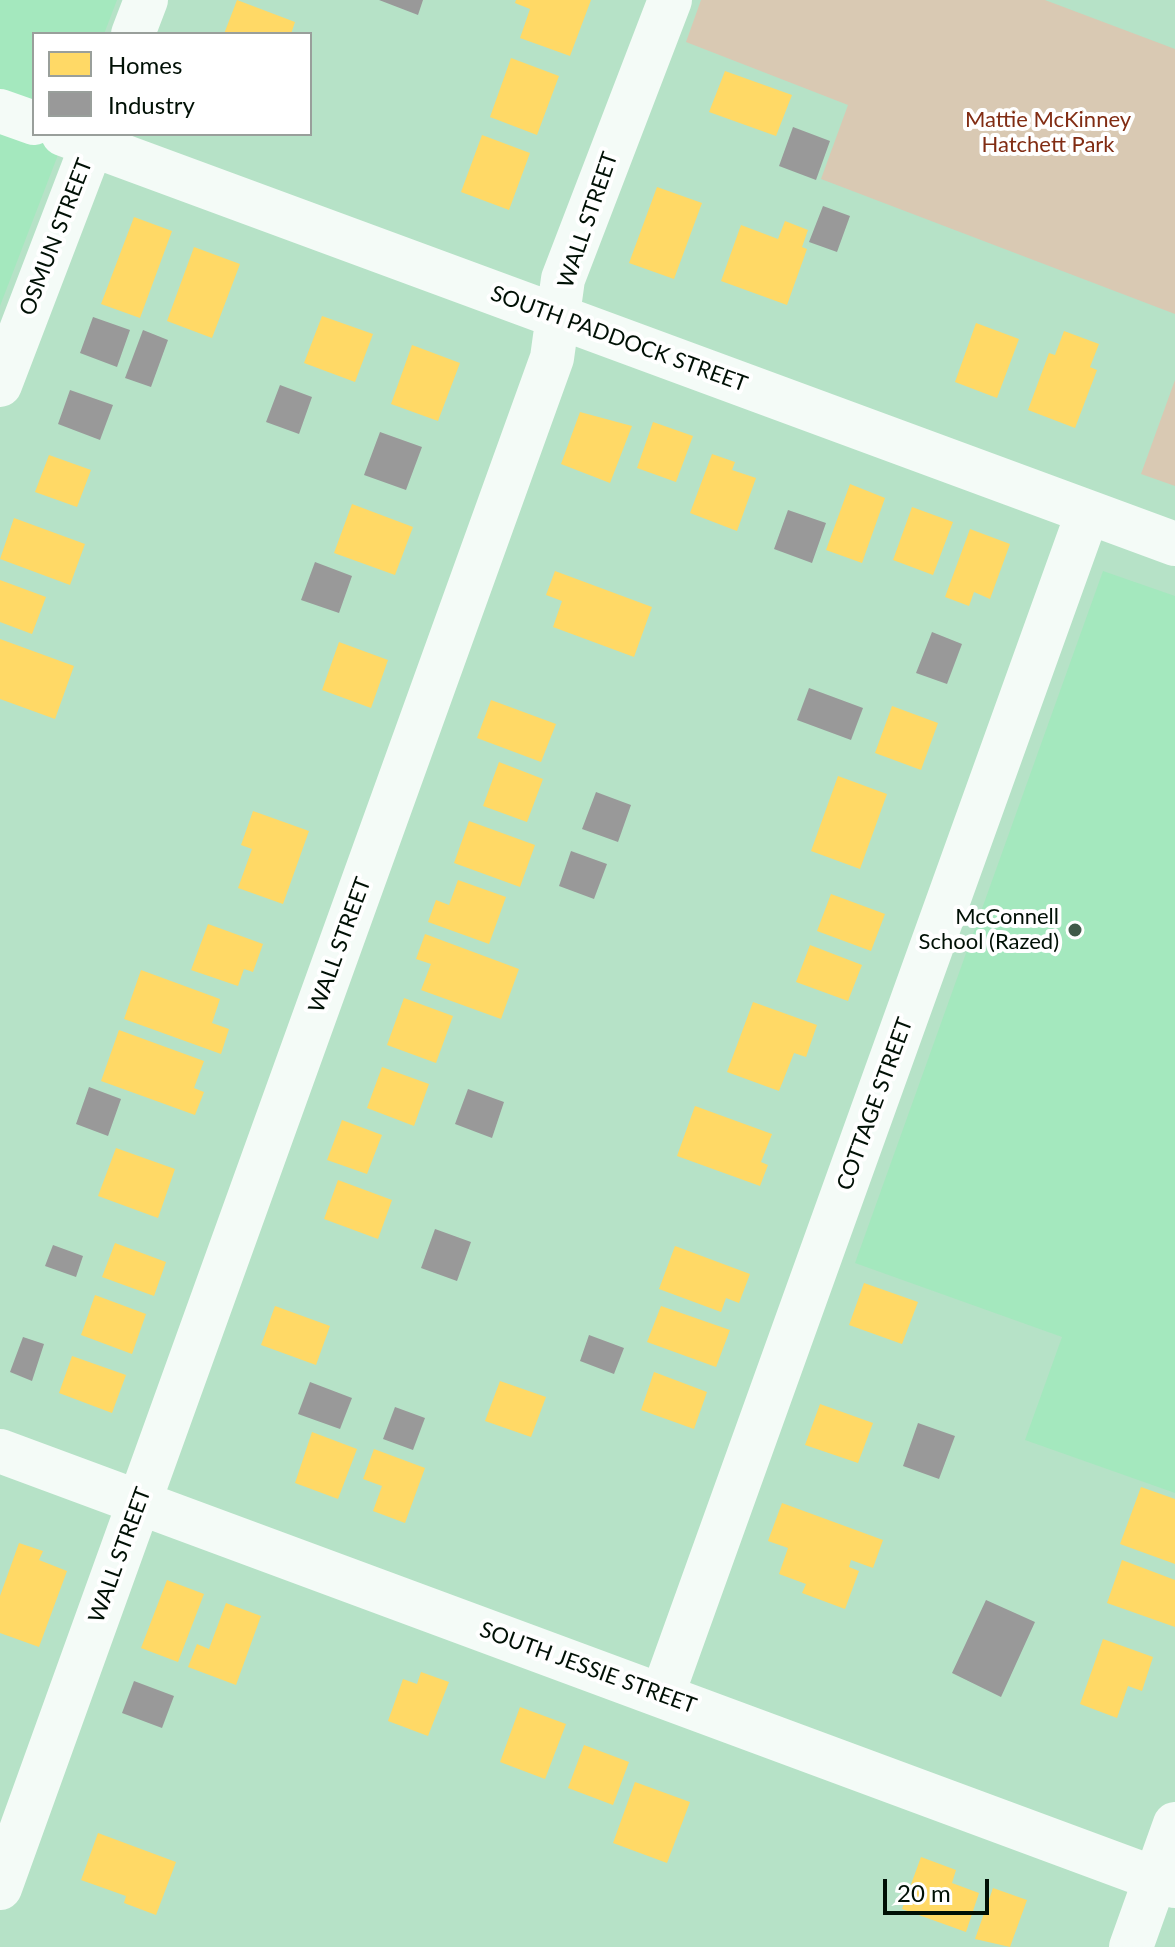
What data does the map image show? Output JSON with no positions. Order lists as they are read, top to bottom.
{
  "streets": {
    "street": [
      "WALL STREET",
      "OSMUN STREET",
      "SOUTH PADDOCK STREET",
      "COTTAGE STREET",
      "SOUTH JESSIE STREET"
    ]
  },
  "crossings": [
    ["WALL STREET", "SOUTH PADDOCK STREET"],
    ["WALL STREET", "SOUTH JESSIE STREET"],
    ["OSMUN STREET", "SOUTH PADDOCK STREET"],
    ["SOUTH PADDOCK STREET", "COTTAGE STREET"],
    ["COTTAGE STREET", "SOUTH JESSIE STREET"]
  ],
  "parks": ["Mattie McKinney Hatchett Park"],
  "places": ["McConnell School (Razed)"],
  "legend": ["Homes", "Industry"],
  "scale_bar": "20 m"
}
